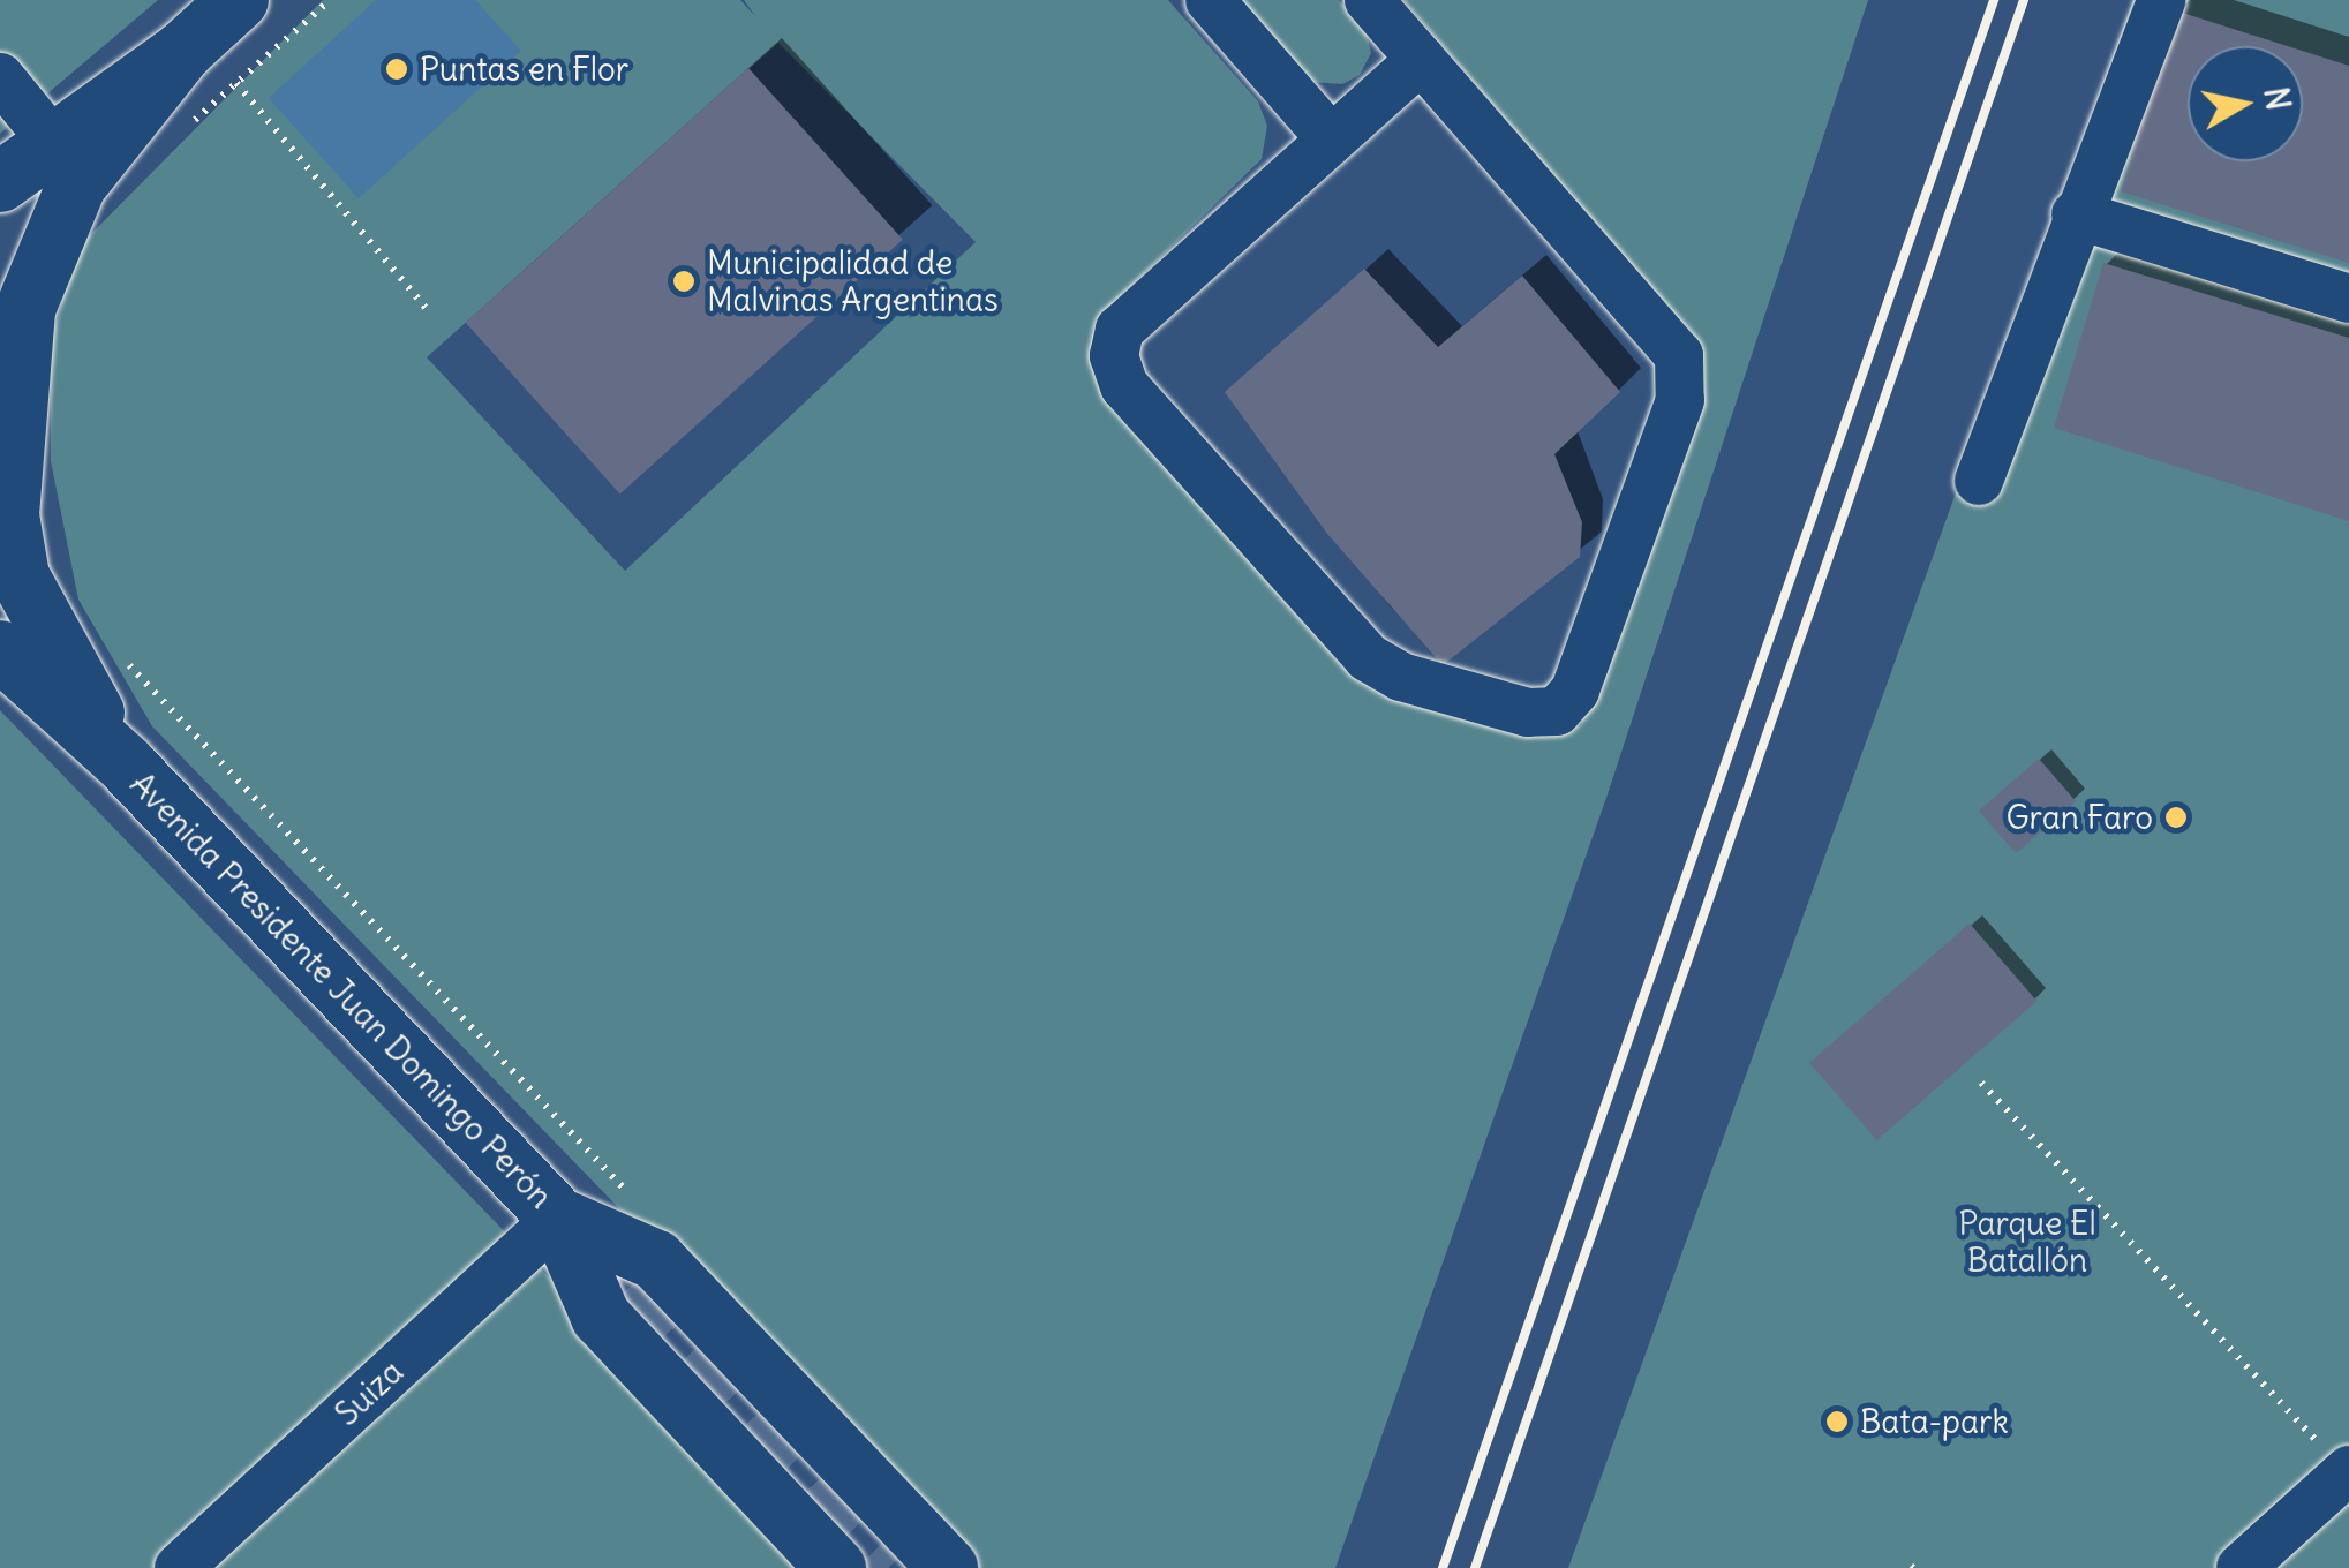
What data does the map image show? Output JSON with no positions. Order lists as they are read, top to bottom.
{
  "streets": {
    "main road": ["Avenida Presidente Juan Domingo Perón"],
    "street": ["Suiza"]
  },
  "crossings": [
    ["Avenida Presidente Juan Domingo Perón", "Suiza"]
  ],
  "parks": ["Parque El Batallón"],
  "places": [
    "Puntas en Flor",
    "Municipalidad de Malvinas Argentinas",
    "Gran Faro",
    "Bata-park"
  ],
  "north": "right"
}
